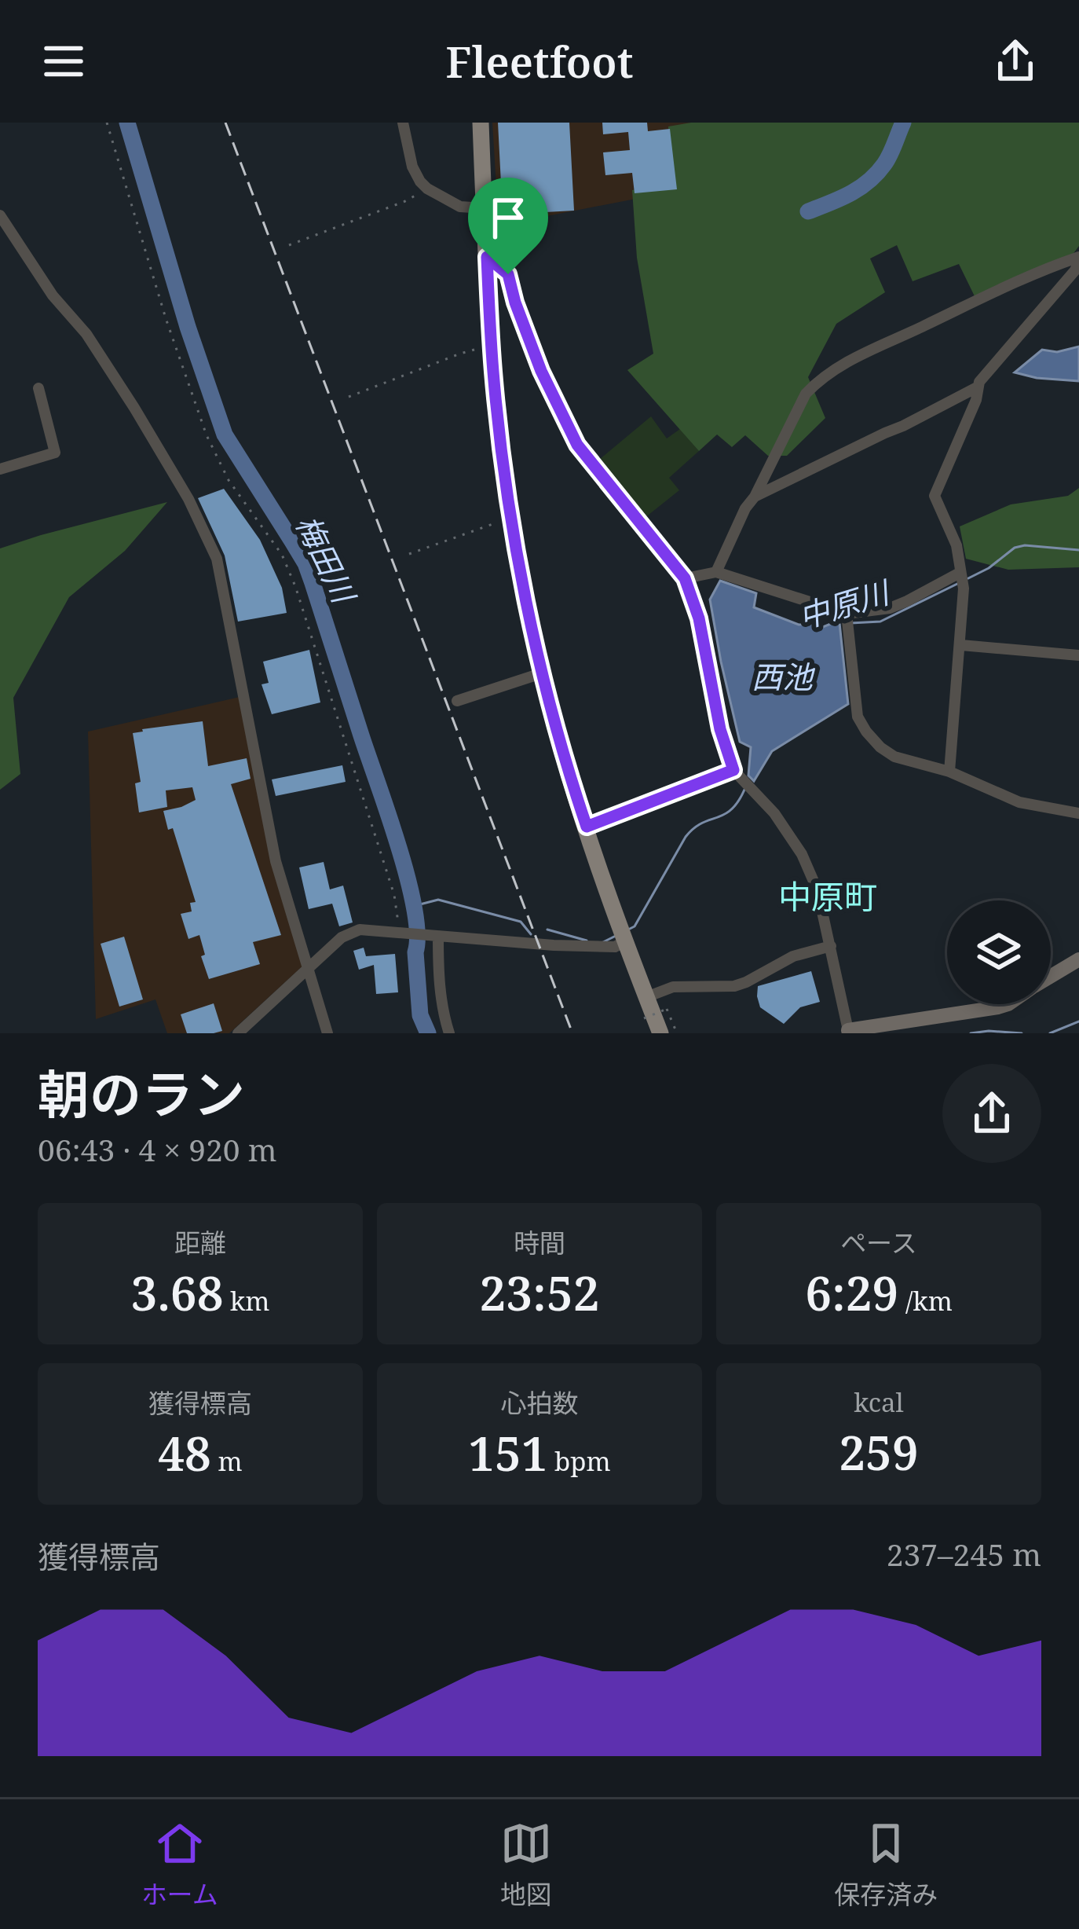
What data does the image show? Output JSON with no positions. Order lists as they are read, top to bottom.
{
  "districts": ["中原町"],
  "water": ["梅田川", "中原川", "西池"],
  "page": {
    "header": "Fleetfoot",
    "heading": ["朝のラン", "06:43 · 4 × 920 m"],
    "stats": [
      ["距離", "3.68 km"],
      ["時間", "23:52"],
      ["ペース", "6:29 /km"],
      ["獲得標高", "48 m"],
      ["心拍数", "151 bpm"],
      ["kcal", "259"]
    ],
    "chart": ["獲得標高", "237–245 m"],
    "tabs": ["ホーム", "地図", "保存済み"]
  }
}
